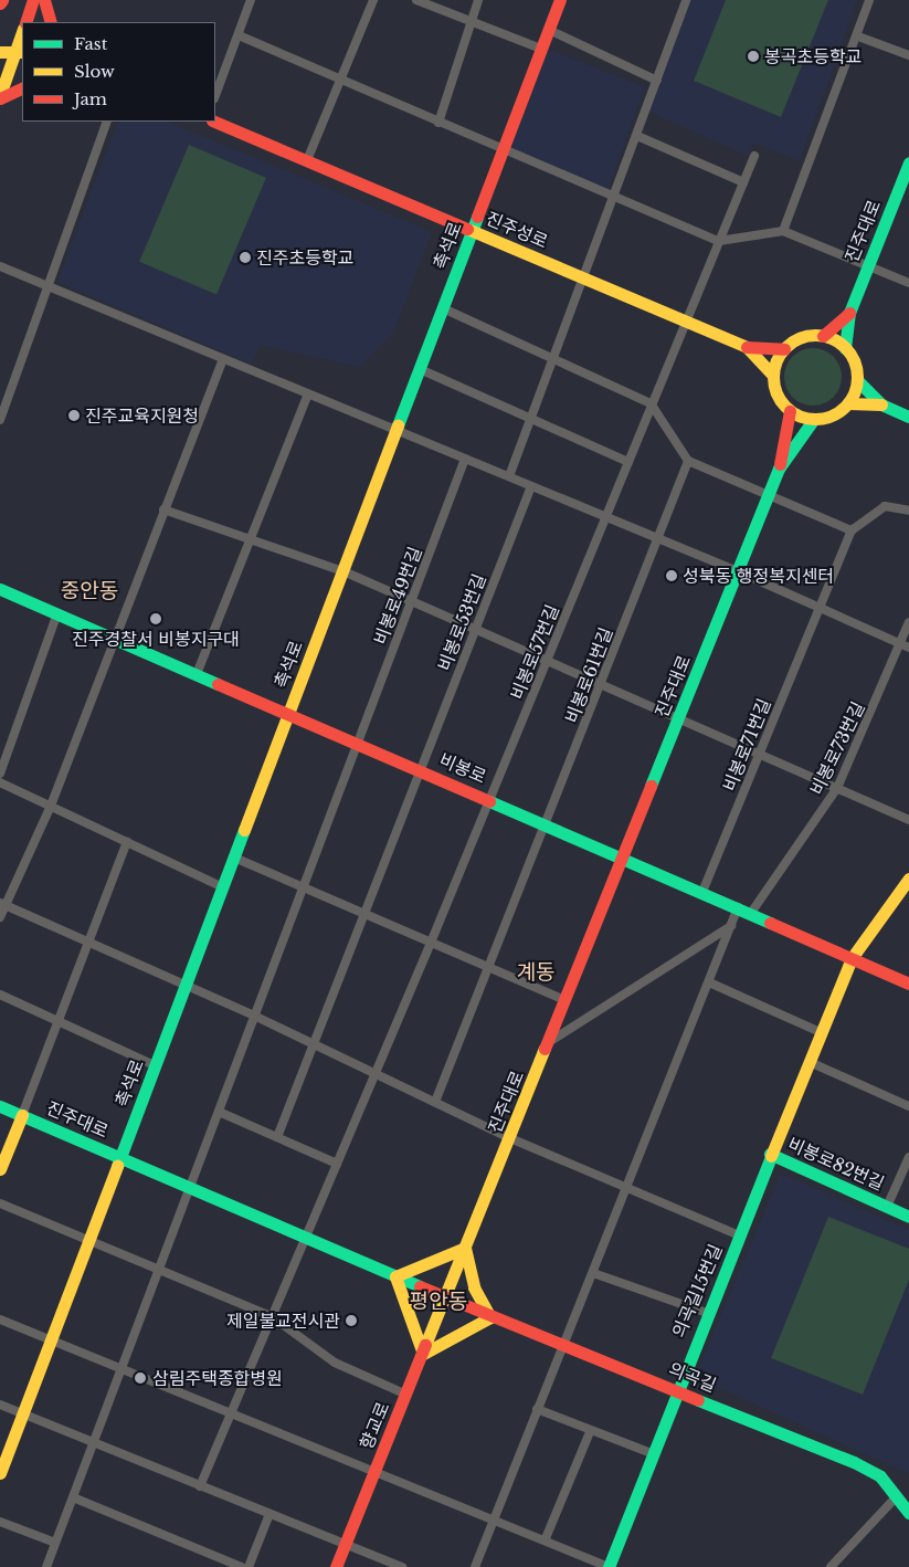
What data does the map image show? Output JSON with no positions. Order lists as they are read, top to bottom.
{
  "streets": {
    "street": [
      "진주성로",
      "진주대로",
      "촉석로",
      "비봉로49번길",
      "비봉로53번길",
      "비봉로57번길",
      "비봉로61번길",
      "비봉로71번길",
      "비봉로73번길",
      "비봉로",
      "비봉로82번길",
      "의곡길15번길",
      "의곡길",
      "향교로"
    ]
  },
  "crossings": [
    ["진주성로", "촉석로"],
    ["진주성로", "비봉로57번길"],
    ["진주대로", "촉석로"],
    ["진주대로", "비봉로49번길"],
    ["진주대로", "비봉로57번길"],
    ["진주대로", "비봉로"],
    ["진주대로", "의곡길"],
    ["진주대로", "향교로"],
    ["촉석로", "비봉로"],
    ["비봉로49번길", "비봉로"],
    ["비봉로53번길", "비봉로"],
    ["비봉로57번길", "비봉로"],
    ["비봉로61번길", "비봉로"],
    ["비봉로71번길", "비봉로"],
    ["비봉로73번길", "비봉로"],
    ["비봉로", "비봉로82번길"],
    ["비봉로82번길", "의곡길15번길"],
    ["의곡길15번길", "의곡길"],
    ["의곡길", "향교로"]
  ],
  "districts": ["중안동", "계동", "평안동"],
  "places": [
    "봉곡초등학교",
    "진주초등학교",
    "진주교육지원청",
    "성북동 행정복지센터",
    "진주경찰서 비봉지구대",
    "제일불교전시관",
    "삼림주택종합병원"
  ],
  "legend": ["Fast", "Slow", "Jam"]
}
